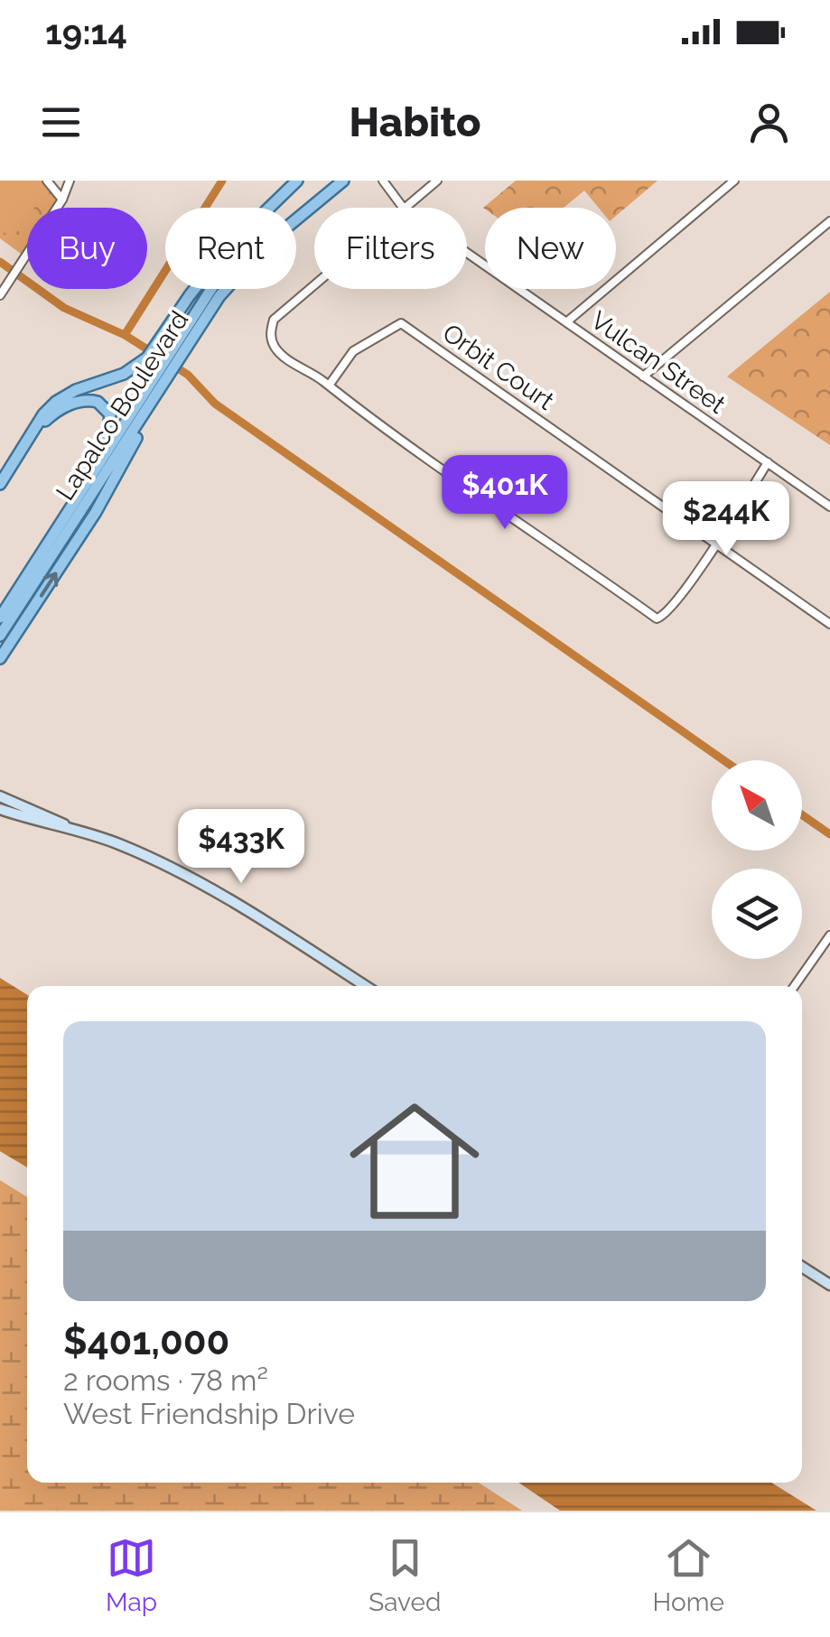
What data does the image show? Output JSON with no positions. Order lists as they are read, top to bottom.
{
  "streets": {
    "main road": ["Lapalco Boulevard"],
    "street": ["Vulcan Street", "Orbit Court"]
  },
  "north": "top left",
  "page": {
    "status": "19:14",
    "header": "Habito",
    "chip": [
      "Buy",
      "Rent",
      "Filters",
      "New"
    ],
    "price": ["$401K", "$244K", "$433K"],
    "list": [
      {
        "name": "$401,000",
        "note": "2 rooms · 78 m² · West Friendship Drive"
      }
    ],
    "tabs": ["Map", "Saved", "Home"]
  }
}
